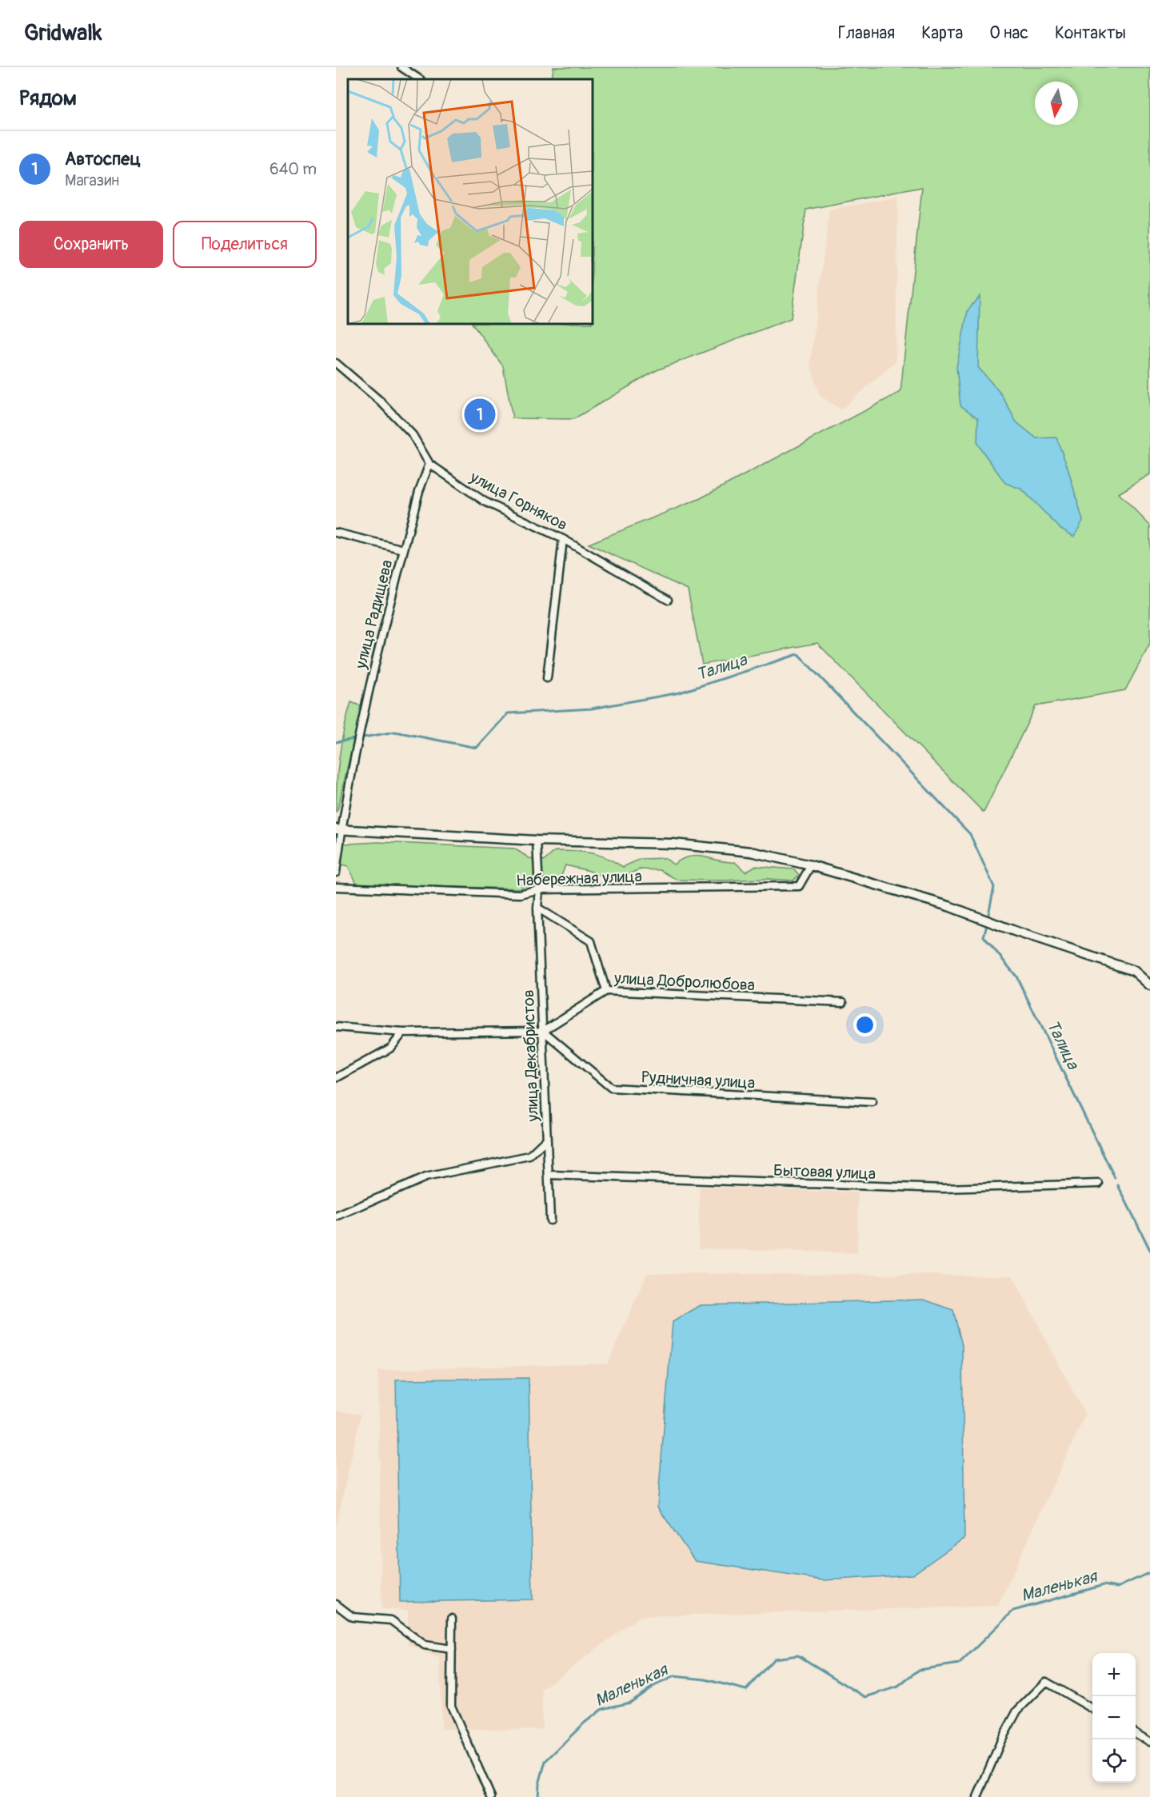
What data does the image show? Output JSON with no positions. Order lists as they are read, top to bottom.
{
  "streets": {
    "street": [
      "улица Горняков",
      "улица Радищева",
      "Набережная улица",
      "улица Добролюбова",
      "улица Декабристов",
      "Рудничная улица",
      "Бытовая улица"
    ]
  },
  "crossings": [
    ["улица Горняков", "улица Радищева"],
    ["Набережная улица", "улица Декабристов"],
    ["улица Добролюбова", "улица Декабристов"],
    ["улица Добролюбова", "Рудничная улица"],
    ["улица Декабристов", "Рудничная улица"],
    ["улица Декабристов", "Бытовая улица"]
  ],
  "water": ["Талица", "Маленькая"],
  "north": "bottom",
  "page": {
    "header": "Gridwalk",
    "nav": [
      "Главная",
      "Карта",
      "О нас",
      "Контакты"
    ],
    "heading": "Рядом",
    "list": [
      {
        "mark": "1",
        "name": "Автоспец",
        "note": "Магазин",
        "value": "640 m"
      }
    ],
    "buttons": ["Сохранить", "Поделиться"],
    "pins": "1",
    "map_buttons": ["+", "−"]
  }
}
